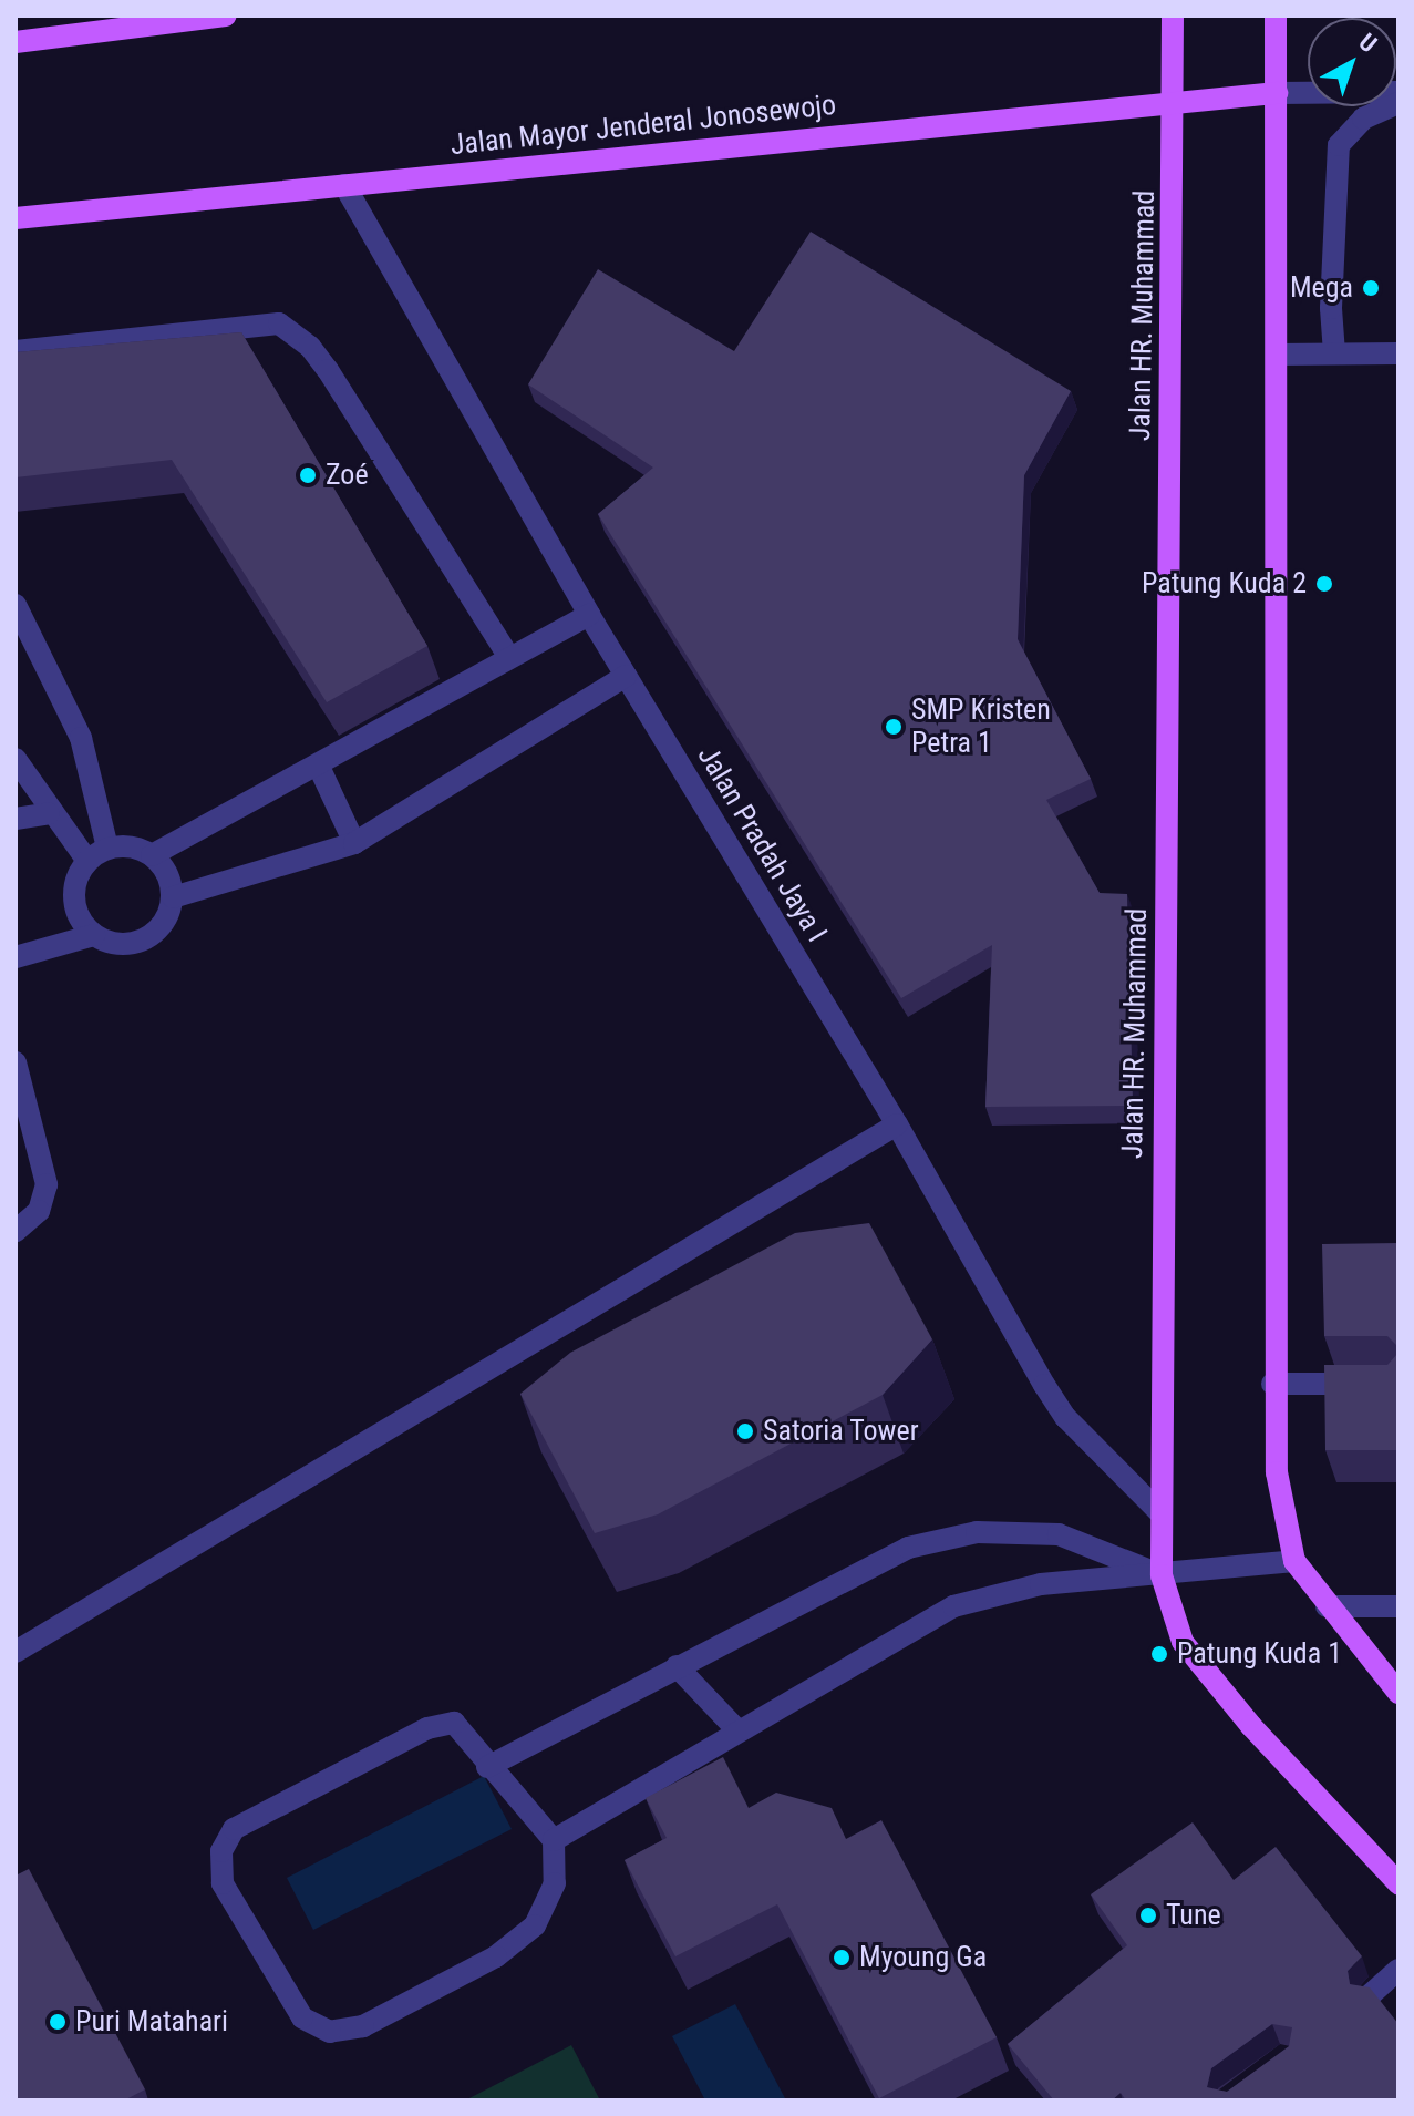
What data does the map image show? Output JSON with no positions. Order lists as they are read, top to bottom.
{
  "streets": {
    "main road": ["Jalan Mayor Jenderal Jonosewojo", "Jalan HR. Muhammad"],
    "street": ["Jalan Pradah Jaya I"]
  },
  "crossings": [
    ["Jalan Mayor Jenderal Jonosewojo", "Jalan HR. Muhammad"],
    ["Jalan Mayor Jenderal Jonosewojo", "Jalan Pradah Jaya I"],
    ["Jalan HR. Muhammad", "Jalan Pradah Jaya I"]
  ],
  "places": [
    "Mega",
    "Zoé",
    "Patung Kuda 2",
    "SMP Kristen Petra 1",
    "Satoria Tower",
    "Patung Kuda 1",
    "Tune",
    "Myoung Ga",
    "Puri Matahari"
  ],
  "north": "top right"
}
